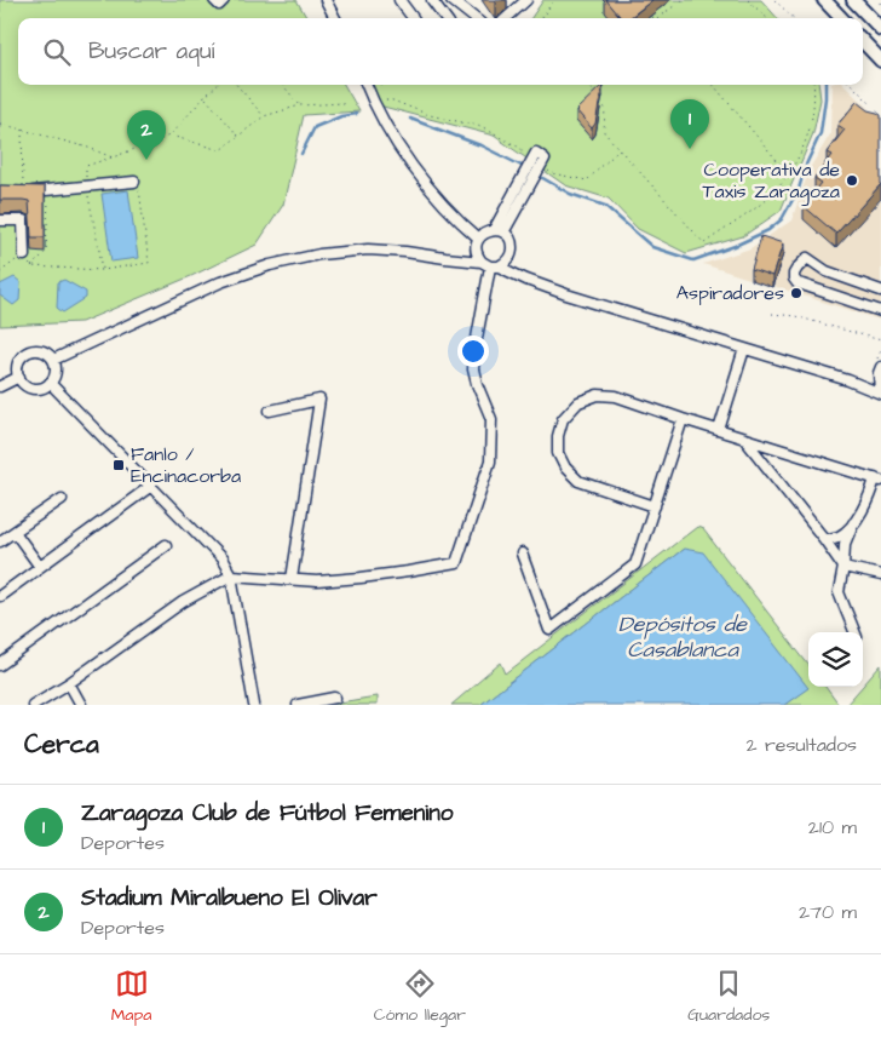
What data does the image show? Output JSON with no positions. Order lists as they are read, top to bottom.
{
  "water": ["Depósitos de Casablanca"],
  "places": {
    "other": ["Cooperativa de Taxis Zaragoza", "Aspiradores"],
    "transit": ["Fanlo / Encinacorba"]
  },
  "page": {
    "search": "Buscar aquí",
    "pins": ["1", "2"],
    "heading": ["Cerca", "2 resultados"],
    "list": [
      {
        "mark": "1",
        "name": "Zaragoza Club de Fútbol Femenino",
        "note": "Deportes",
        "value": "210 m"
      },
      {
        "mark": "2",
        "name": "Stadium Miralbueno El Olivar",
        "note": "Deportes",
        "value": "270 m"
      }
    ],
    "nav": ["Mapa", "Cómo llegar", "Guardados"]
  }
}
